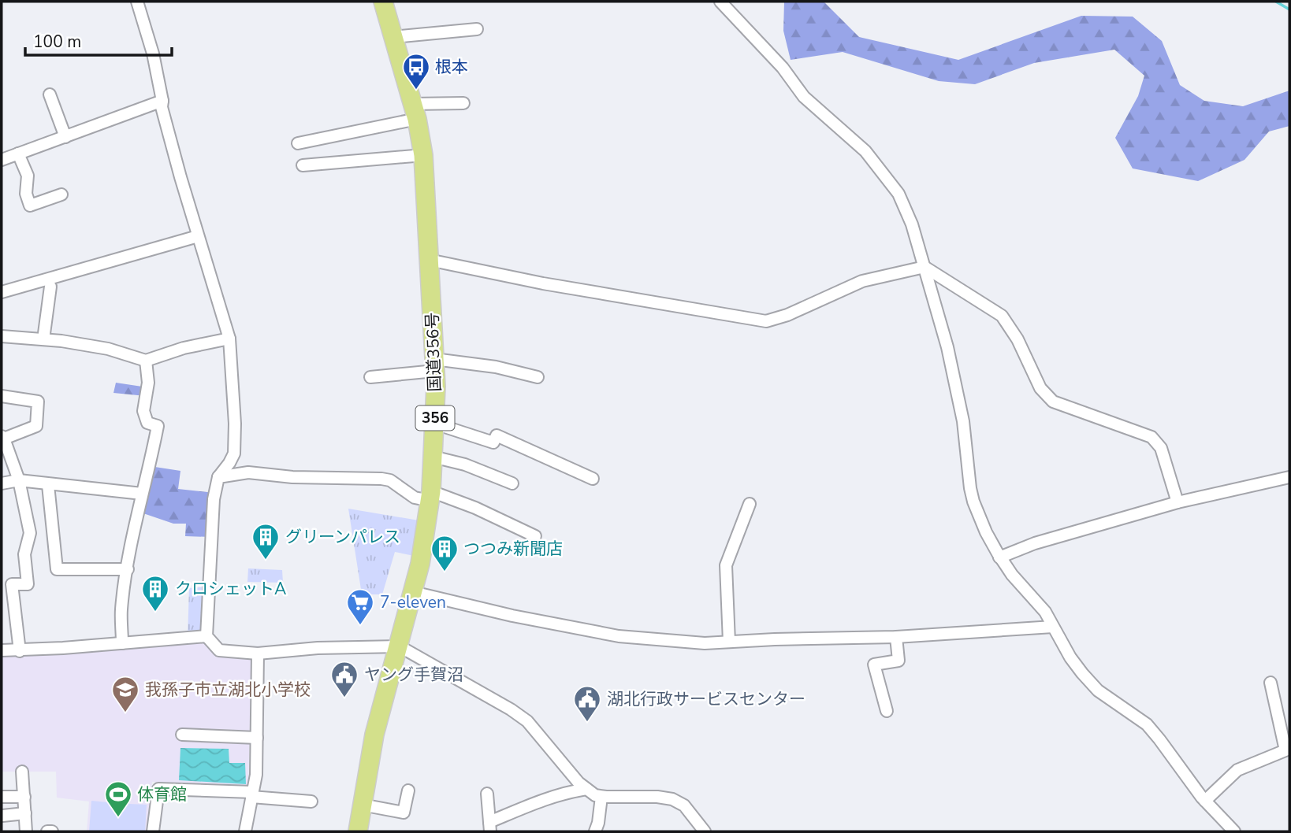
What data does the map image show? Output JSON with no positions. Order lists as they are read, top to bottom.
{
  "streets": {
    "highway": ["国道356号", "356"]
  },
  "places": {
    "bus stop": ["根本"],
    "building": ["グリーンパレス", "つつみ新聞店", "クロシェットA"],
    "supermarket": ["7-eleven"],
    "public building": ["ヤング手賀沼", "湖北行政サービスセンター"],
    "school or university": ["我孫子市立湖北小学校"],
    "sports": ["体育館"]
  },
  "scale_bar": "100 m"
}
